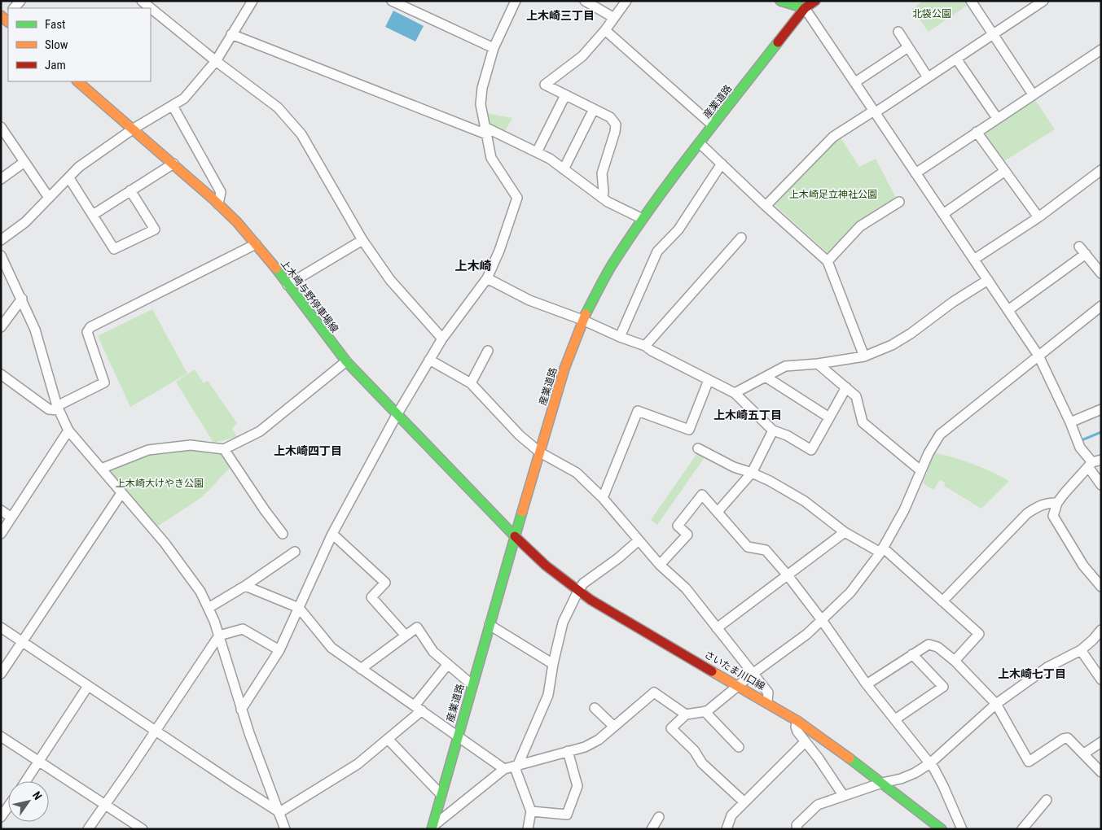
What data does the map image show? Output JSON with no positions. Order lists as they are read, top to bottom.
{
  "streets": {
    "main road": ["産業道路", "上木崎与野停車場線", "さいたま川口線"]
  },
  "crossings": [
    ["産業道路", "上木崎与野停車場線"],
    ["産業道路", "さいたま川口線"],
    ["上木崎与野停車場線", "さいたま川口線"]
  ],
  "districts": [
    "上木崎三丁目",
    "上木崎",
    "上木崎五丁目",
    "上木崎四丁目",
    "上木崎七丁目"
  ],
  "parks": ["北袋公園", "上木崎足立神社公園", "上木崎大けやき公園"],
  "legend": ["Fast", "Slow", "Jam"],
  "north": "top right"
}
